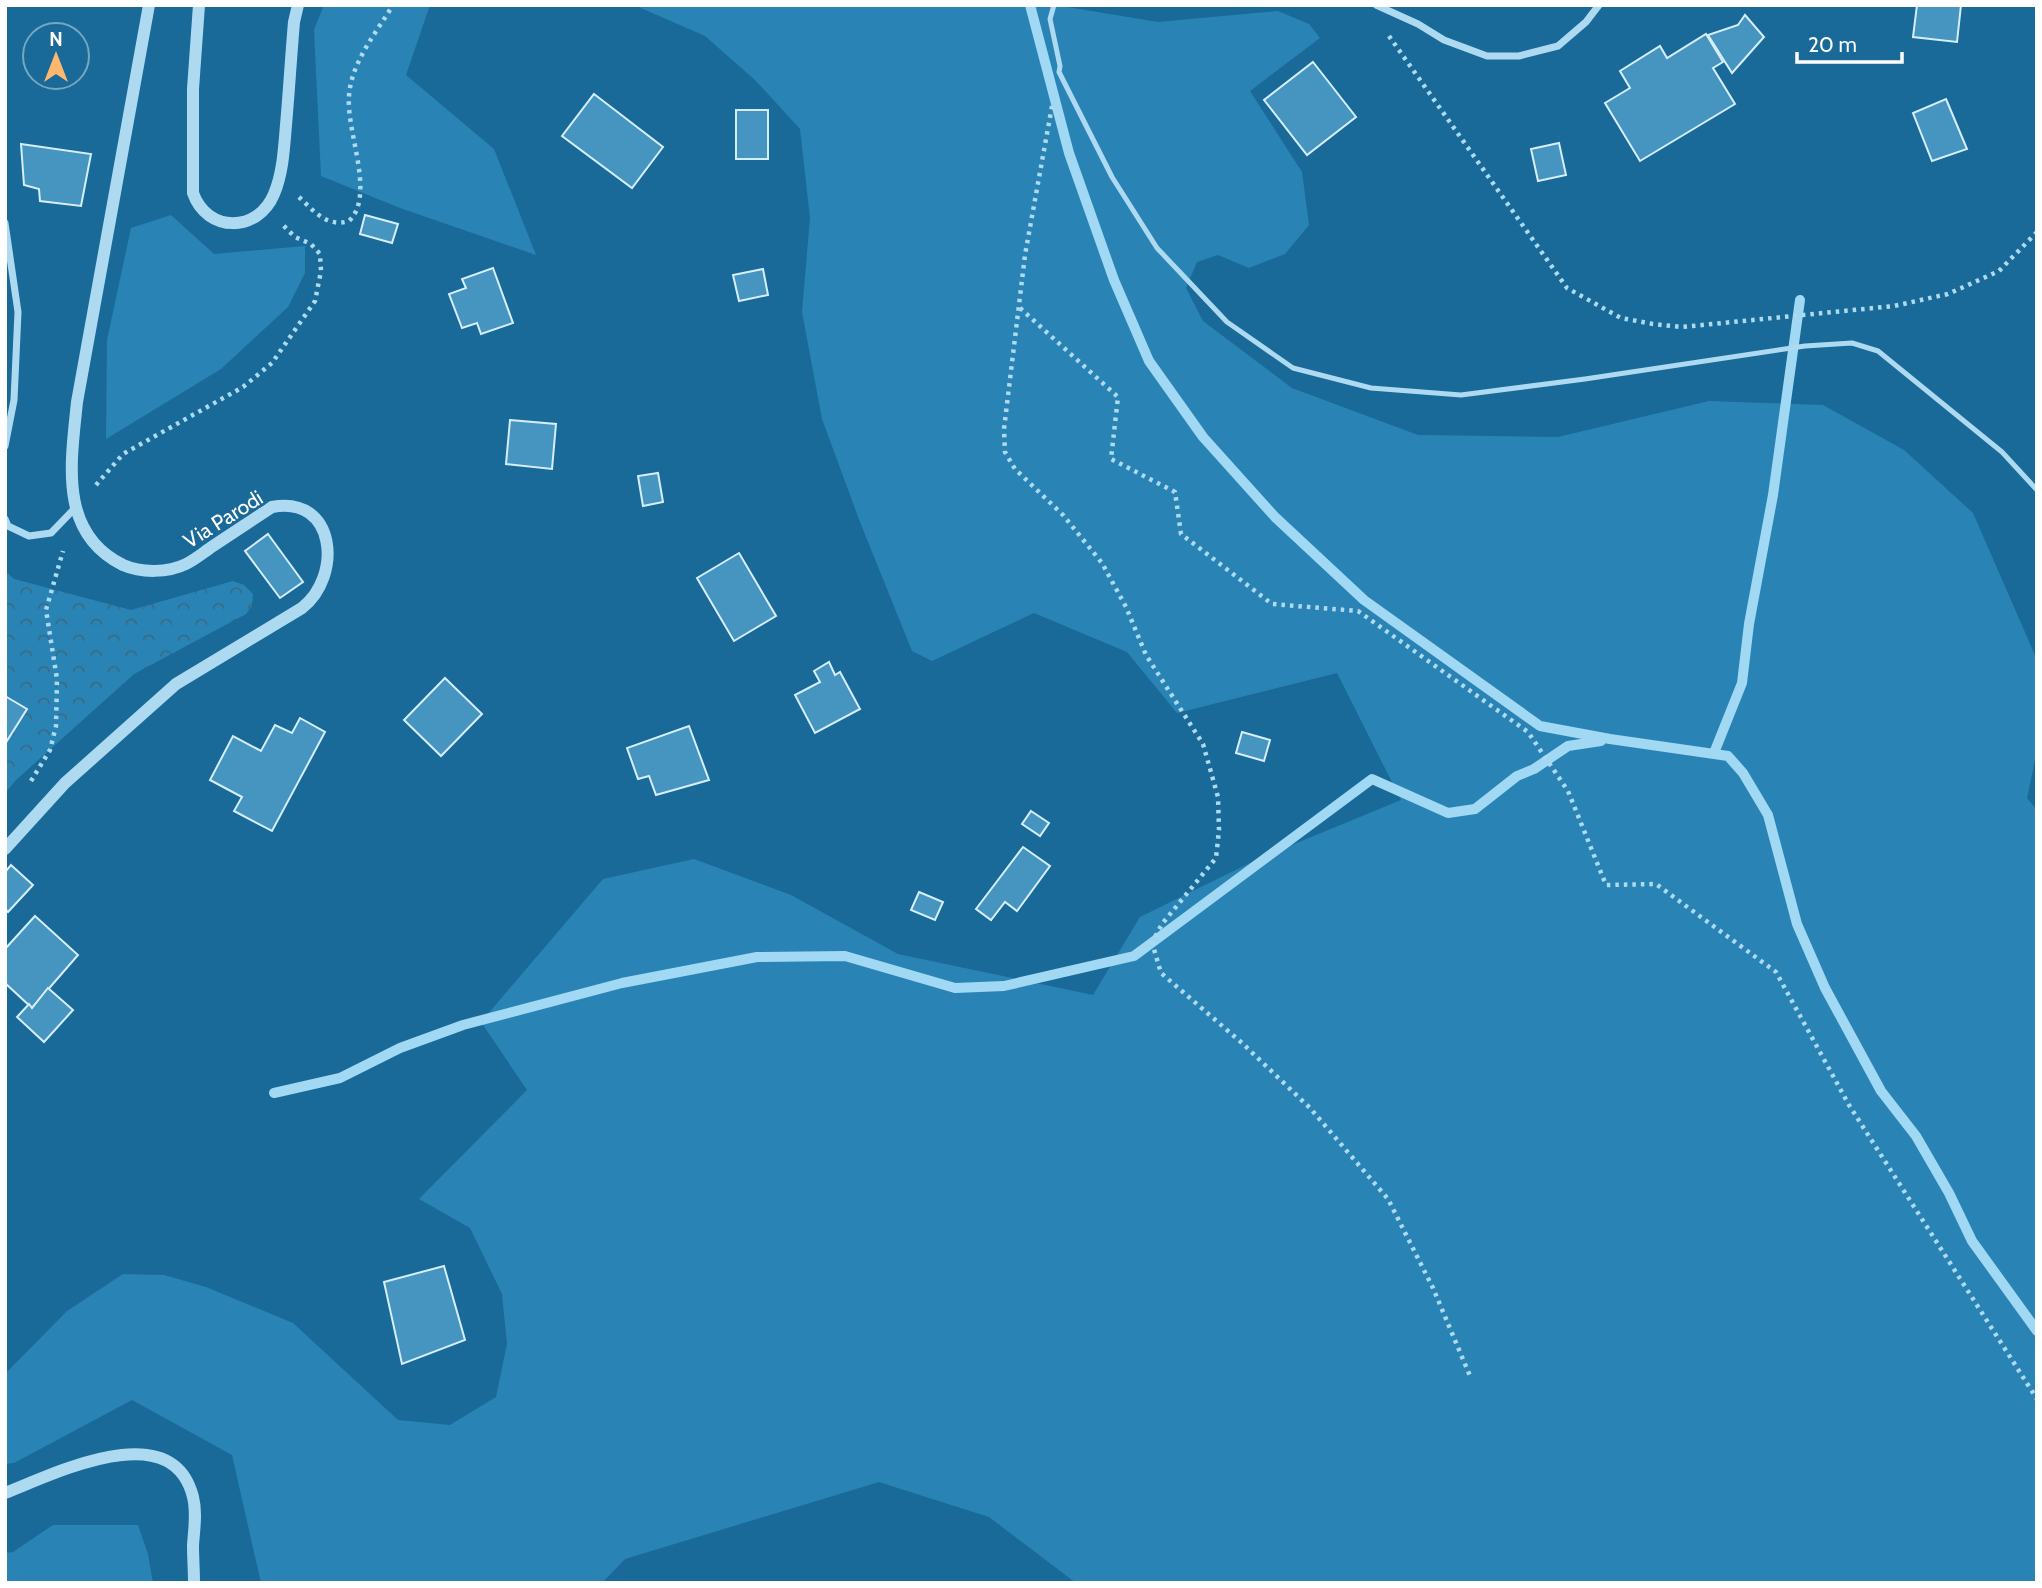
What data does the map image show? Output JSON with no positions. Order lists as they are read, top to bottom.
{
  "streets": {
    "street": ["Via Parodi"]
  },
  "scale_bar": "20 m",
  "north": "top"
}
